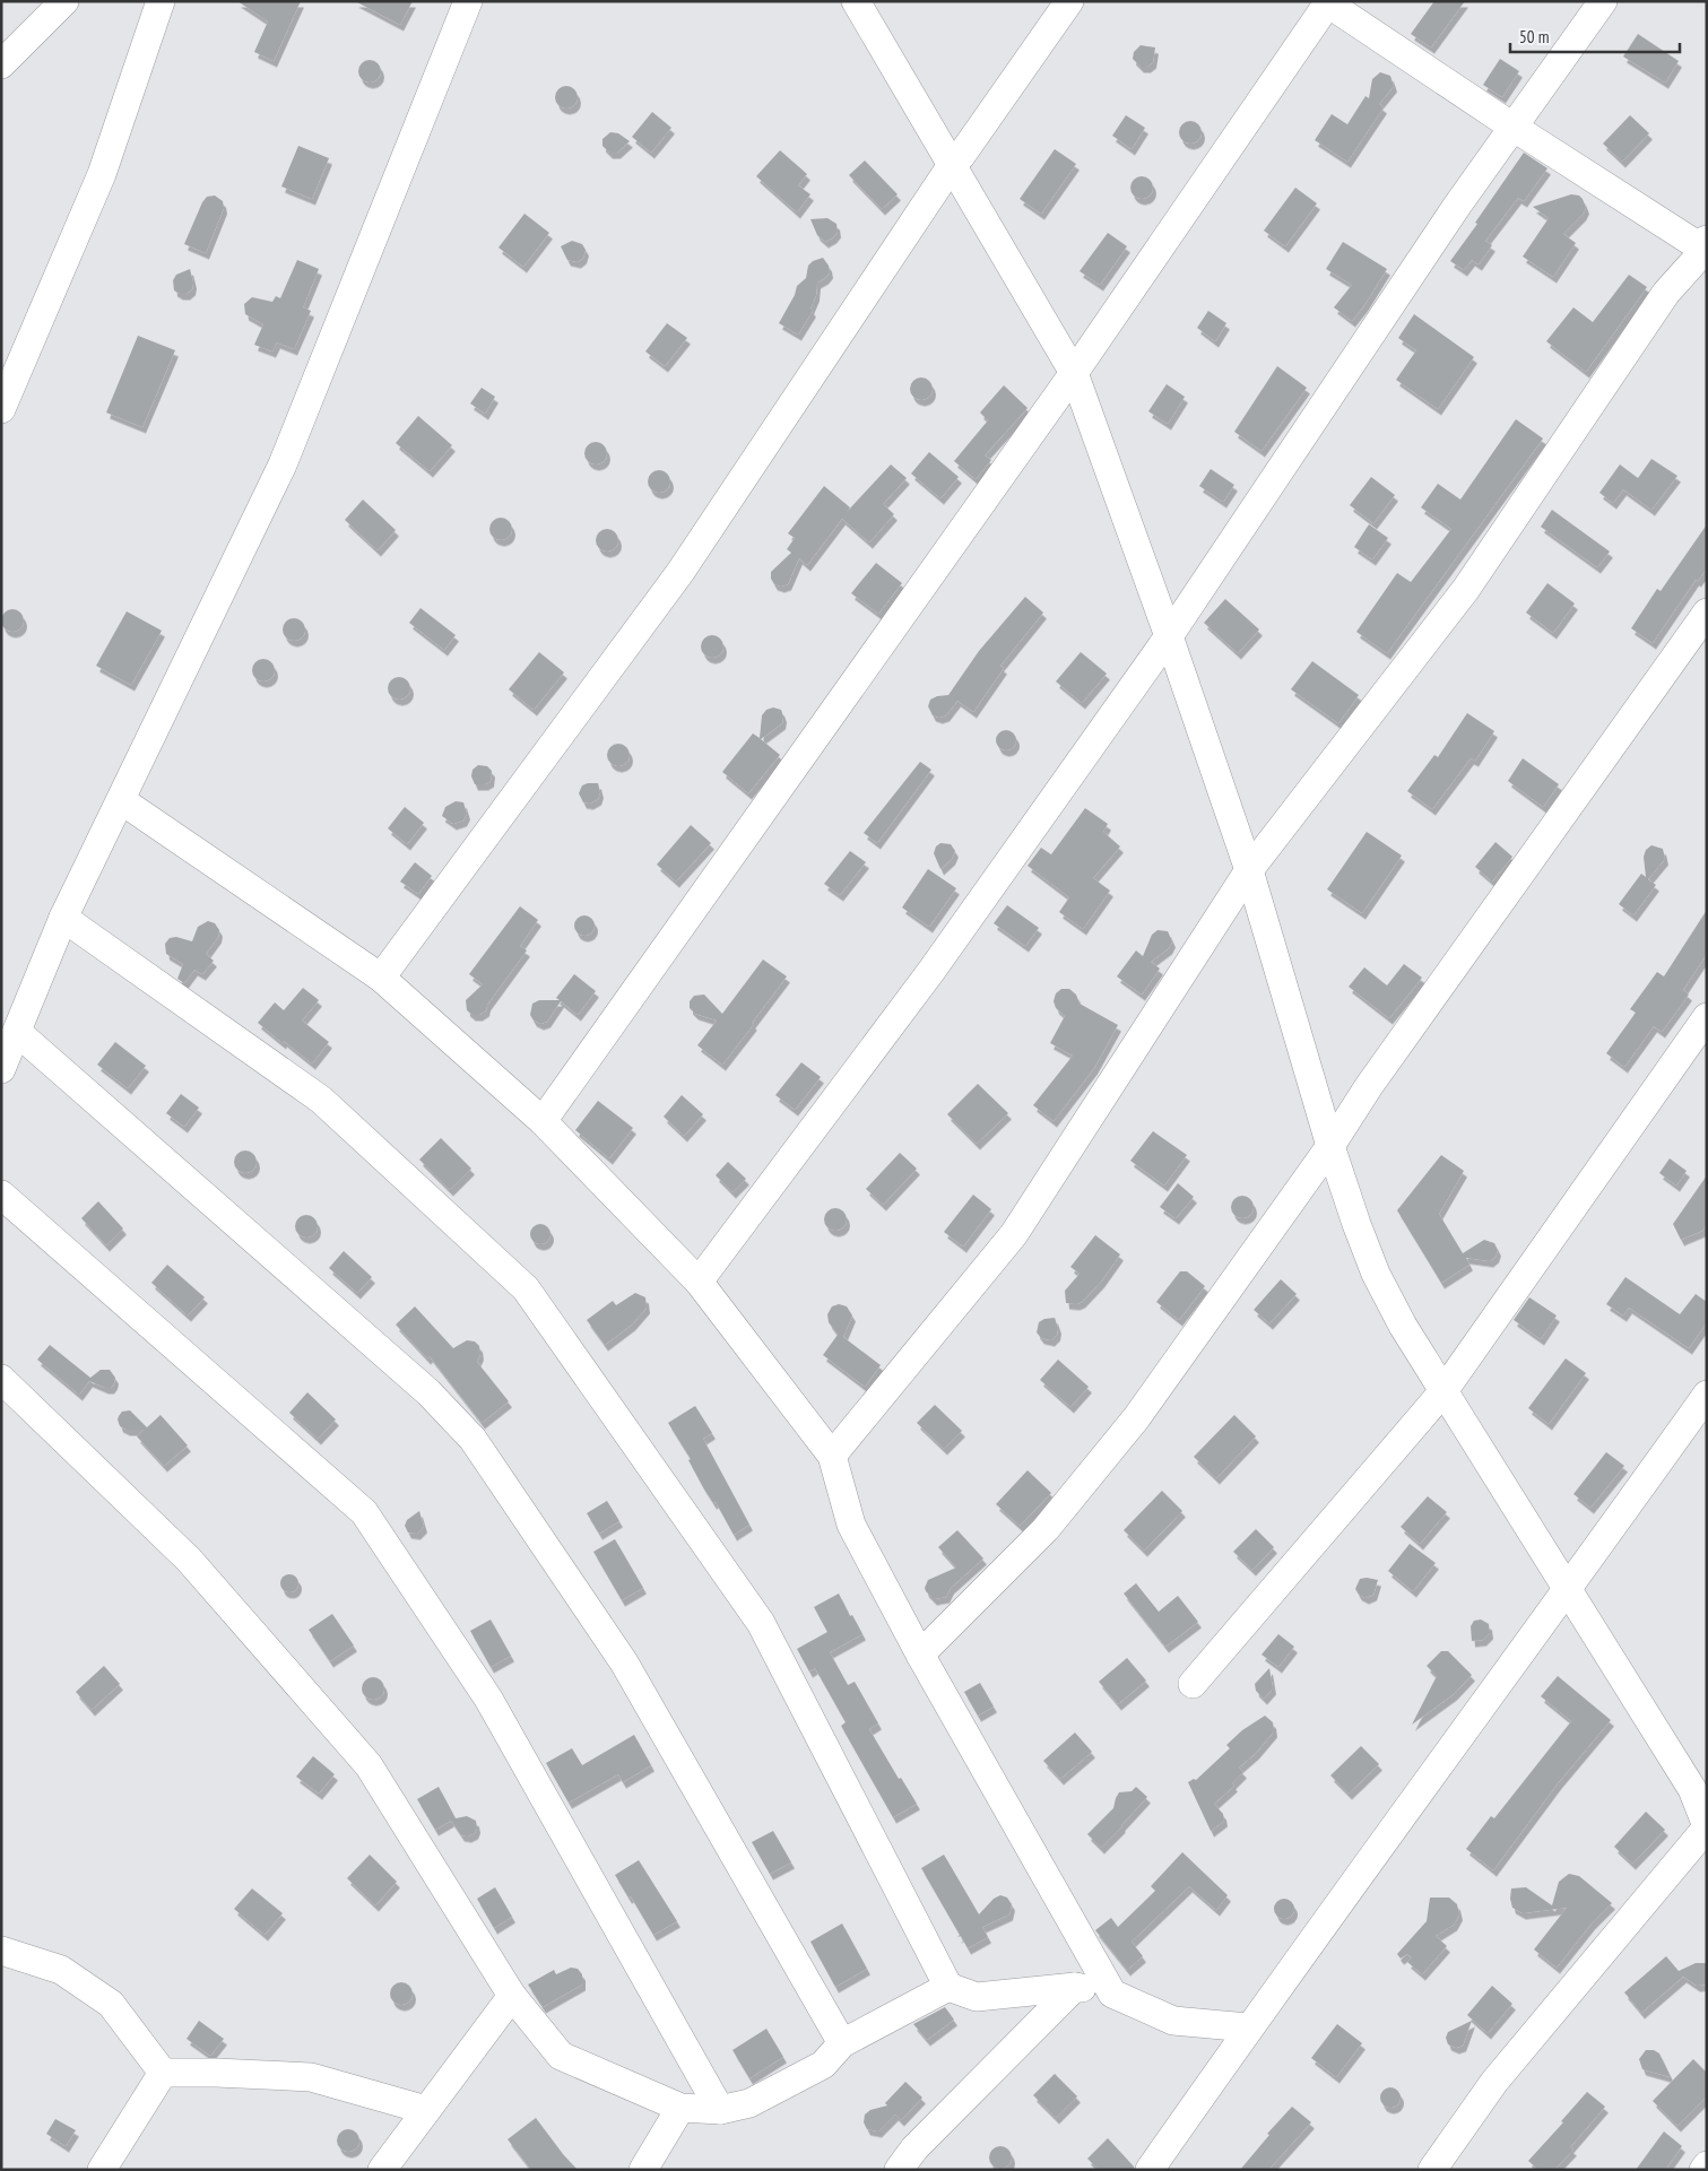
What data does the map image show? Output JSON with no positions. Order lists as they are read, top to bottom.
{
  "scale_bar": "50 m"
}
